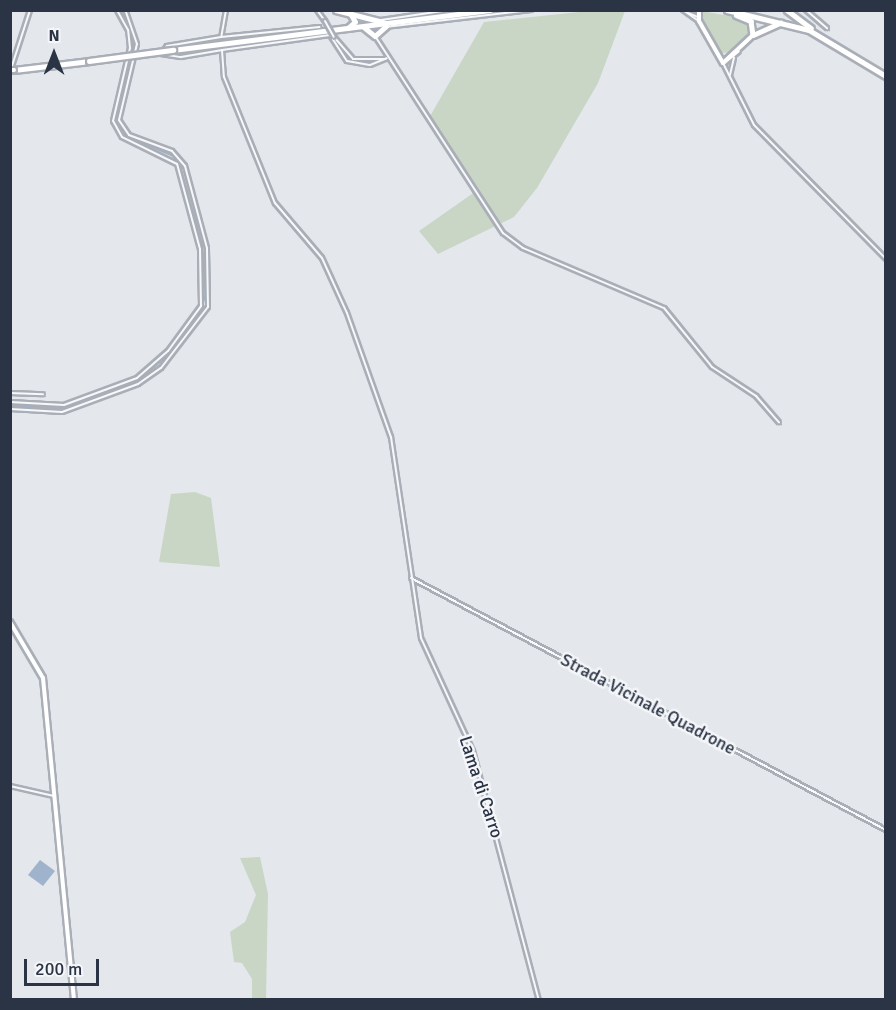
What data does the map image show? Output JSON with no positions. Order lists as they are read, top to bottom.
{
  "streets": {
    "street": ["Strada Vicinale Quadrone", "Lama di Carro"]
  },
  "crossings": [
    ["Strada Vicinale Quadrone", "Lama di Carro"]
  ],
  "scale_bar": "200 m",
  "north": "top"
}
